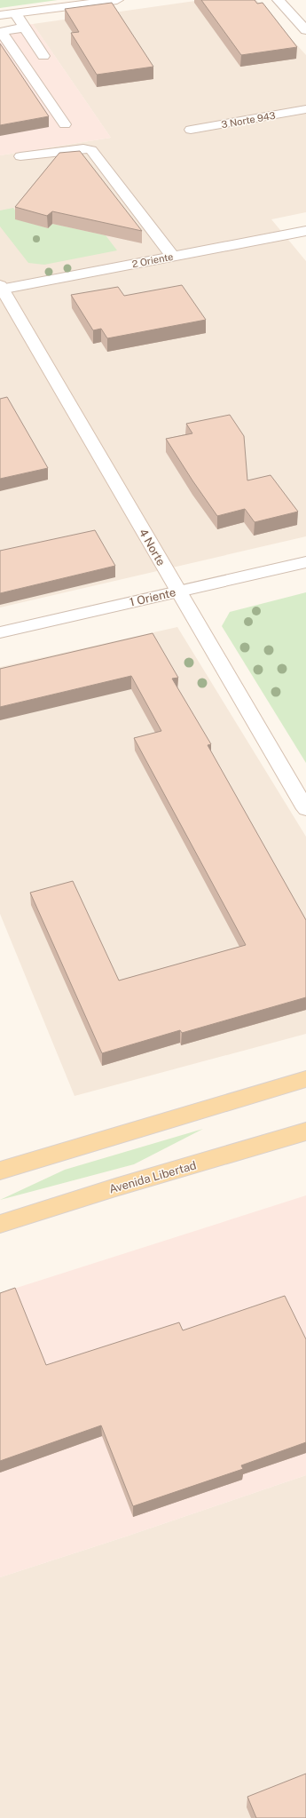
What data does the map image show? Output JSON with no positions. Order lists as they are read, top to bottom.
{
  "streets": {
    "main road": ["Avenida Libertad"],
    "street": [
      "3 Norte 943",
      "2 Oriente",
      "4 Norte",
      "1 Oriente"
    ]
  },
  "crossings": [
    ["2 Oriente", "4 Norte"],
    ["4 Norte", "1 Oriente"]
  ]
}
